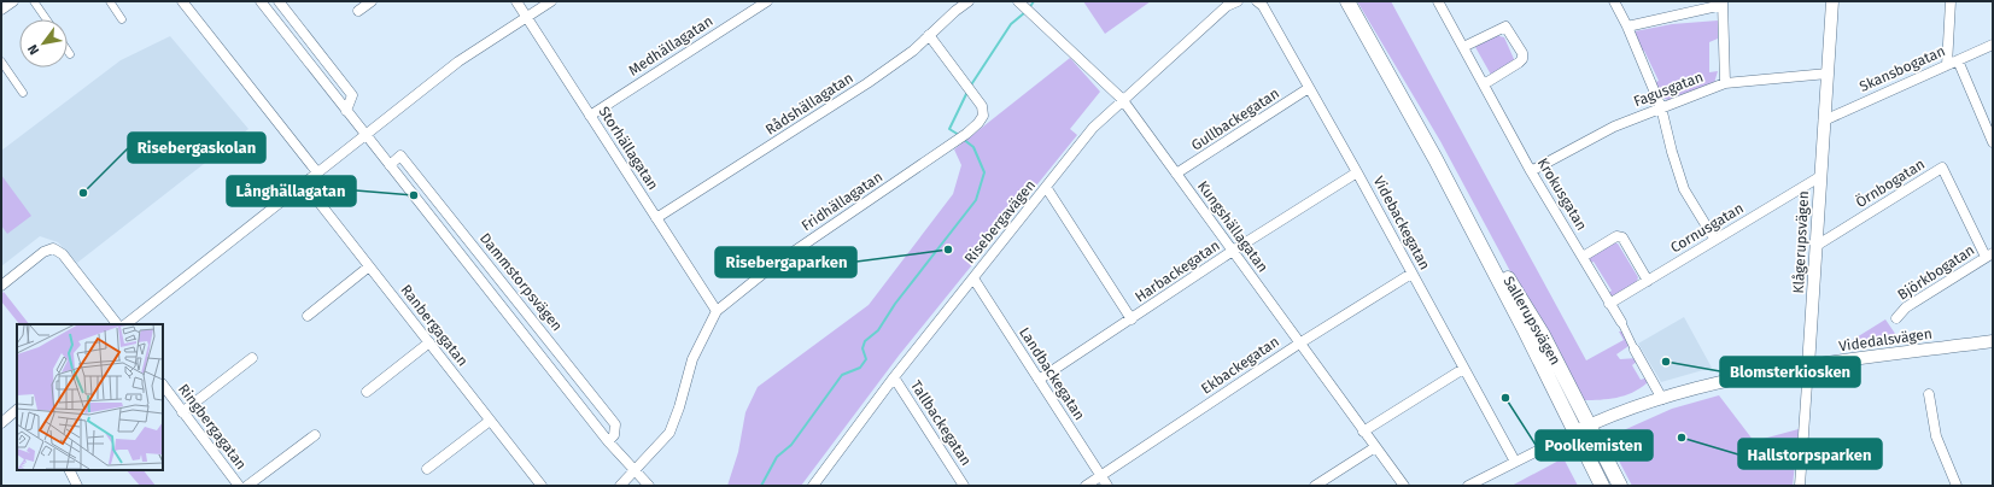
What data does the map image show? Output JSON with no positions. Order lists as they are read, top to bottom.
{
  "streets": {
    "main road": ["Sallerupsvägen"],
    "street": [
      "Medhällagatan",
      "Skansbogatan",
      "Fagusgatan",
      "Rådshällagatan",
      "Gullbackegatan",
      "Storhällagatan",
      "Örnbogatan",
      "Krokusgatan",
      "Fridhällagatan",
      "Risebergavägen",
      "Videbackegatan",
      "Kungshällagatan",
      "Cornusgatan",
      "Klågerupsvägen",
      "Harbackegatan",
      "Björkbogatan",
      "Dammstorpsvägen",
      "Ranbergagatan",
      "Videdalsvägen",
      "Ekbackegatan",
      "Landbackegatan",
      "Tallbackegatan",
      "Ringbergagatan"
    ]
  },
  "crossings": [
    ["Medhällagatan", "Storhällagatan"],
    ["Skansbogatan", "Klågerupsvägen"],
    ["Fagusgatan", "Krokusgatan"],
    ["Fagusgatan", "Klågerupsvägen"],
    ["Rådshällagatan", "Storhällagatan"],
    ["Rådshällagatan", "Fridhällagatan"],
    ["Gullbackegatan", "Videbackegatan"],
    ["Gullbackegatan", "Kungshällagatan"],
    ["Storhällagatan", "Fridhällagatan"],
    ["Örnbogatan", "Klågerupsvägen"],
    ["Örnbogatan", "Björkbogatan"],
    ["Krokusgatan", "Cornusgatan"],
    ["Krokusgatan", "Videdalsvägen"],
    ["Fridhällagatan", "Dammstorpsvägen"],
    ["Risebergavägen", "Kungshällagatan"],
    ["Risebergavägen", "Landbackegatan"],
    ["Risebergavägen", "Tallbackegatan"],
    ["Videbackegatan", "Harbackegatan"],
    ["Videbackegatan", "Ekbackegatan"],
    ["Kungshällagatan", "Harbackegatan"],
    ["Kungshällagatan", "Ekbackegatan"],
    ["Cornusgatan", "Klågerupsvägen"],
    ["Klågerupsvägen", "Videdalsvägen"],
    ["Harbackegatan", "Landbackegatan"],
    ["Sallerupsvägen", "Videdalsvägen"],
    ["Ekbackegatan", "Landbackegatan"]
  ],
  "places": [
    "Risebergaskolan",
    "Långhällagatan",
    "Risebergaparken",
    "Blomsterkiosken",
    "Poolkemisten",
    "Hallstorpsparken"
  ],
  "north": "bottom left"
}
